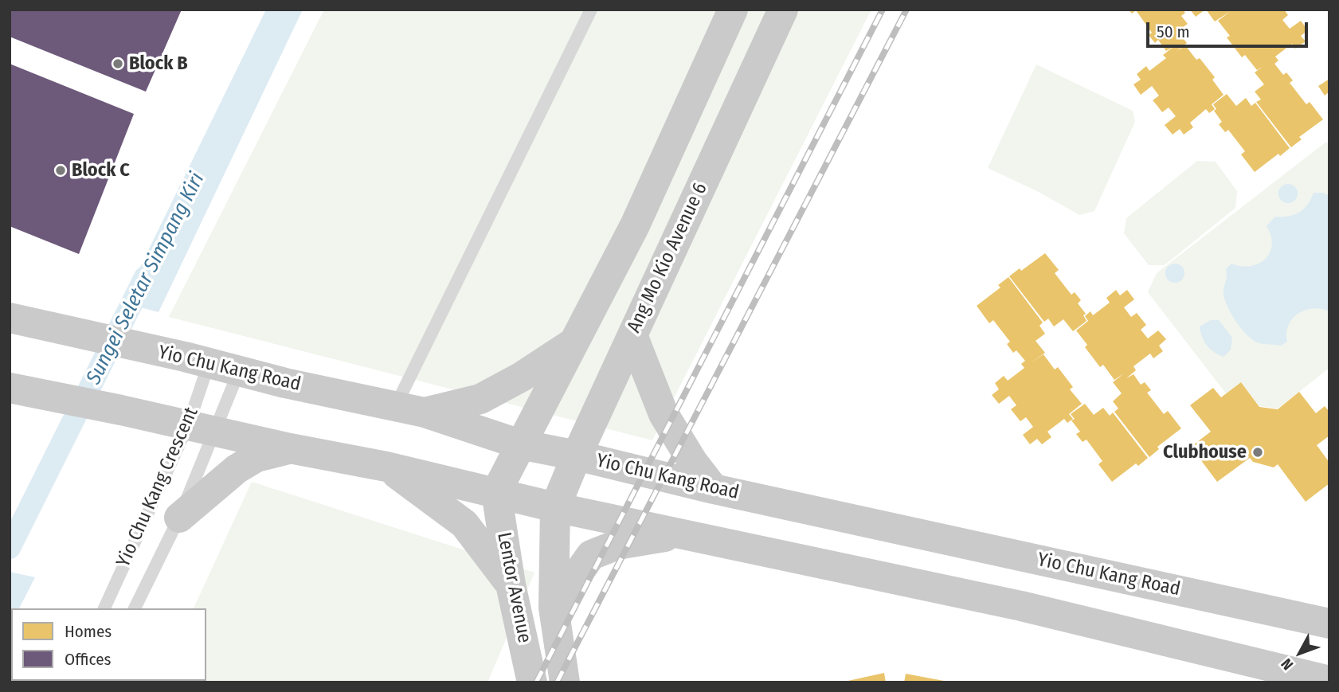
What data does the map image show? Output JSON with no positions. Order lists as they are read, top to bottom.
{
  "streets": {
    "main road": ["Ang Mo Kio Avenue 6", "Yio Chu Kang Road", "Lentor Avenue"],
    "lane": ["Yio Chu Kang Crescent"]
  },
  "crossings": [
    ["Ang Mo Kio Avenue 6", "Yio Chu Kang Road"],
    ["Ang Mo Kio Avenue 6", "Lentor Avenue"],
    ["Yio Chu Kang Road", "Yio Chu Kang Crescent"]
  ],
  "water": ["Sungei Seletar Simpang Kiri"],
  "places": ["Block B", "Block C", "Clubhouse"],
  "legend": ["Homes", "Offices"],
  "scale_bar": "50 m",
  "north": "bottom left"
}
